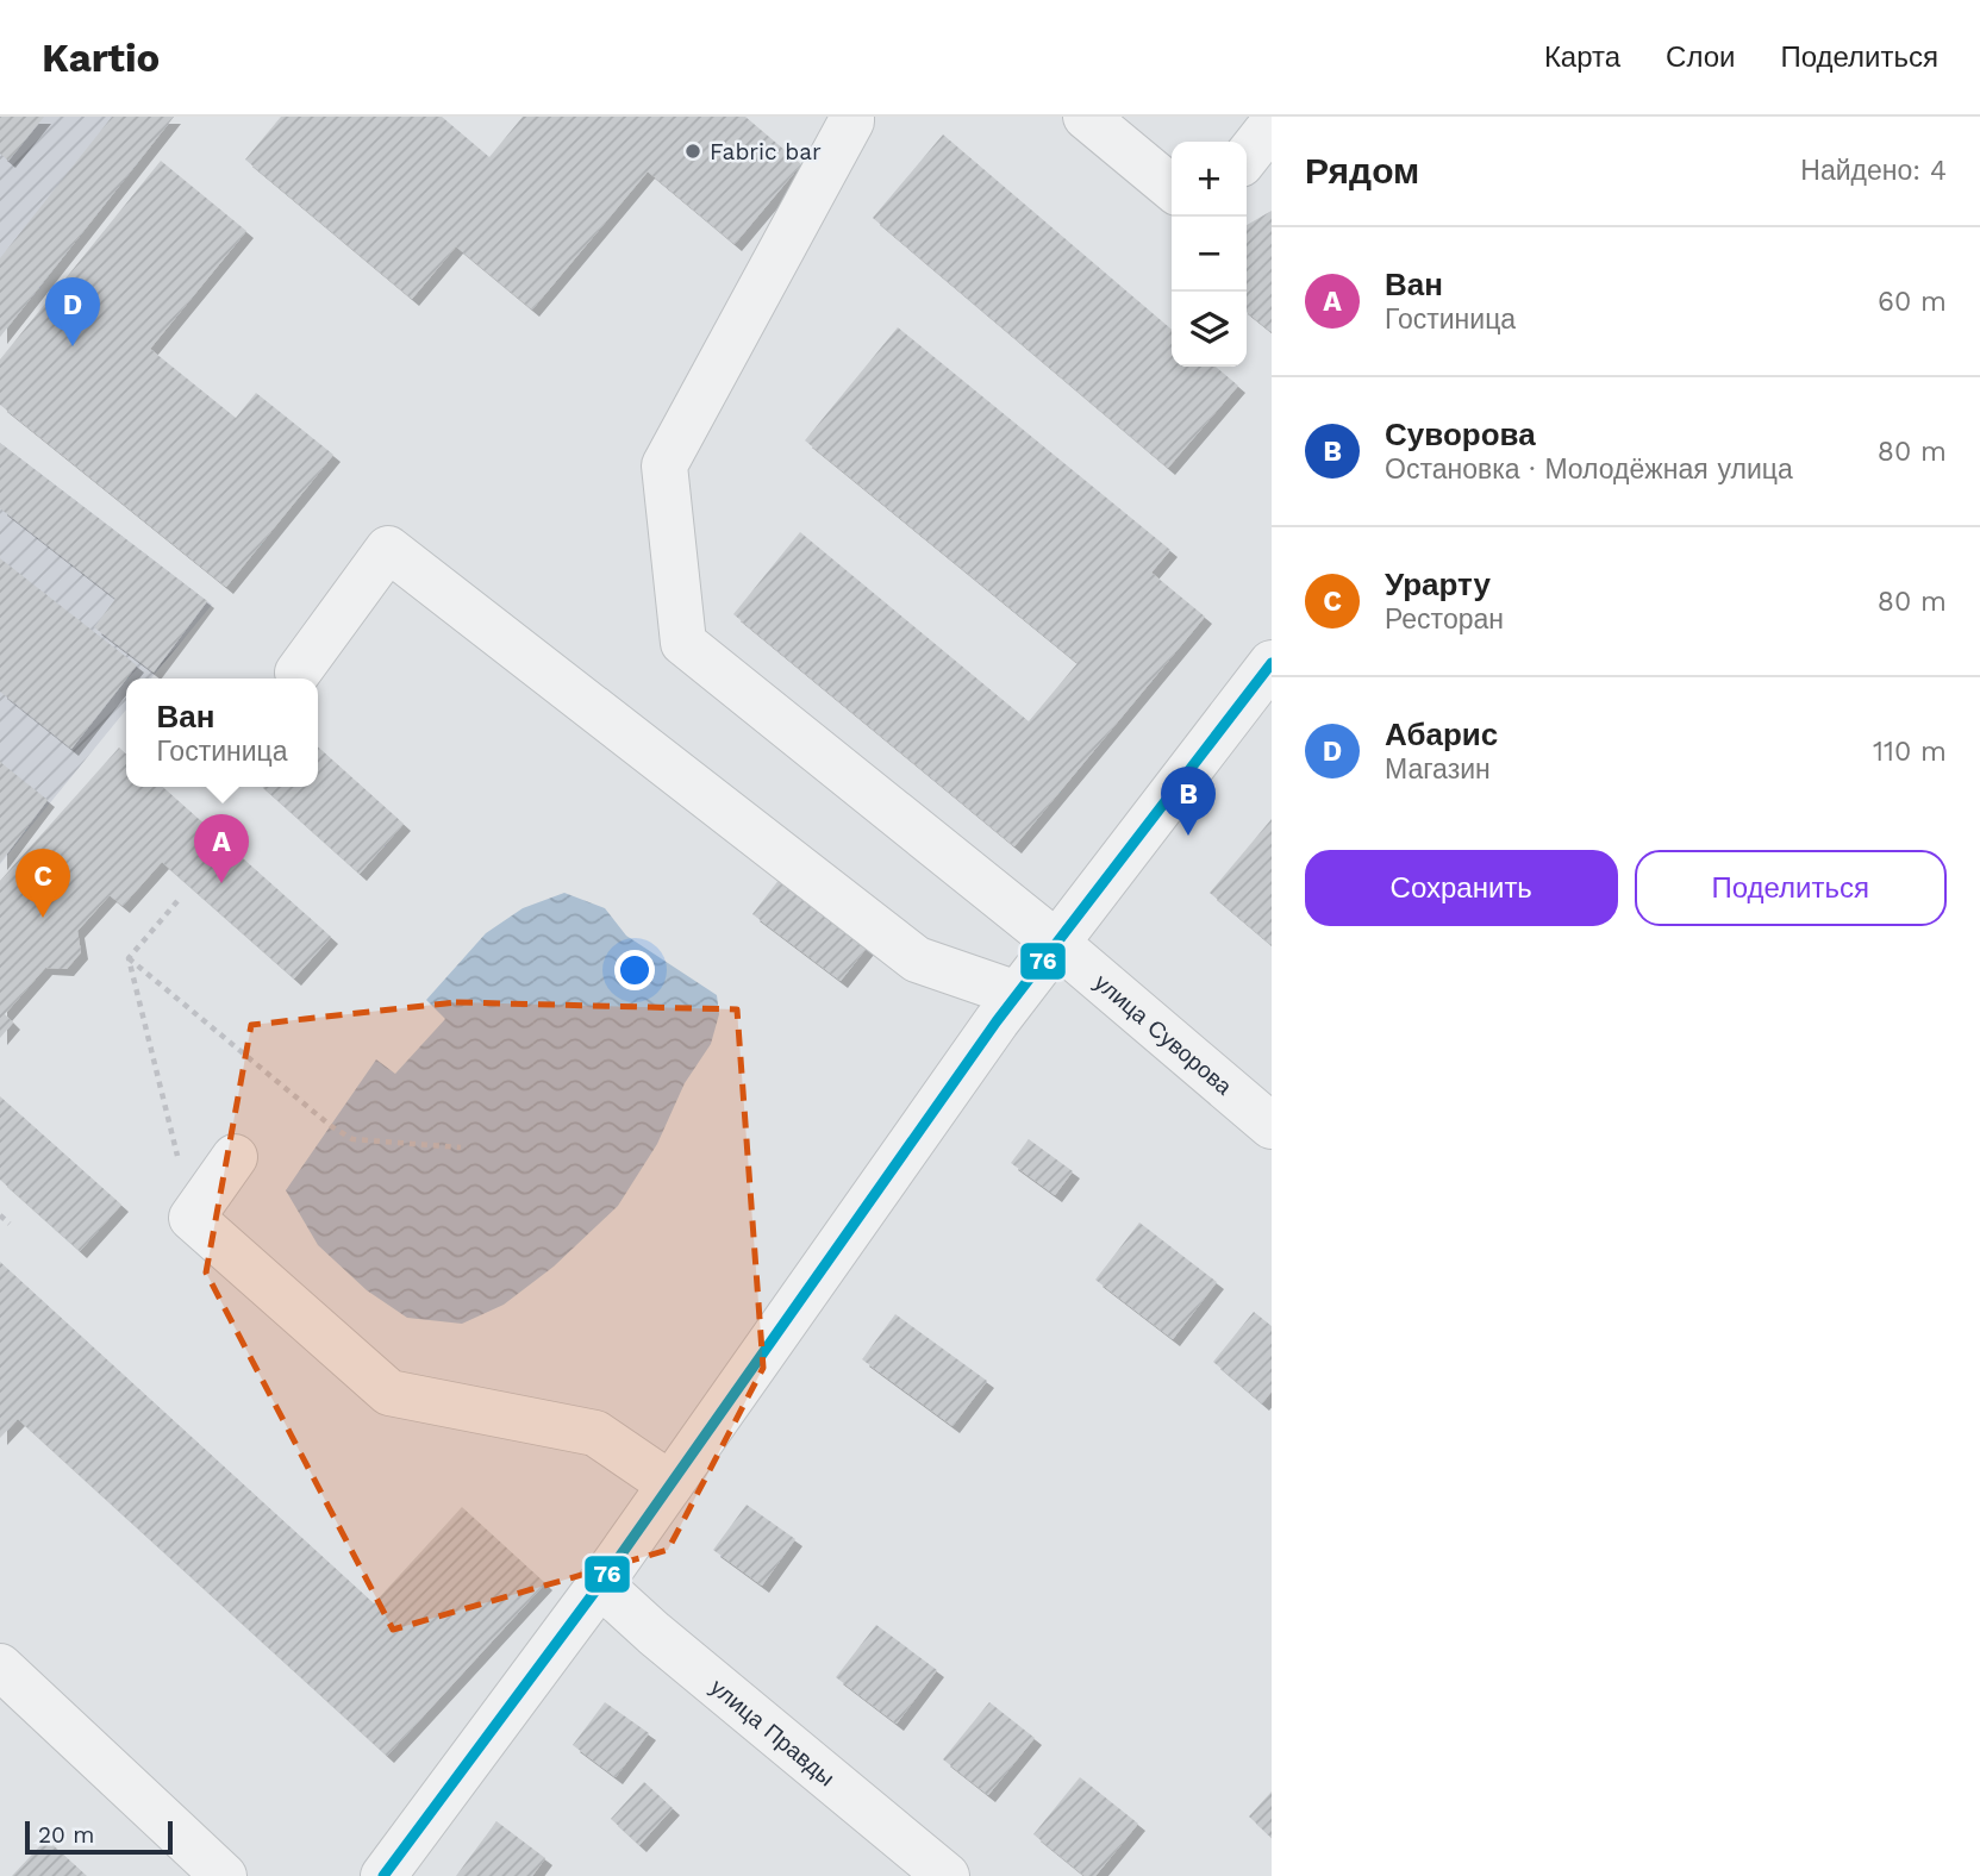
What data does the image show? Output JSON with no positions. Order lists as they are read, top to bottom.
{
  "streets": {
    "street": ["улица Суворова", "улица Правды"]
  },
  "places": ["Fabric bar"],
  "lines": ["transit line 76"],
  "scale_bar": "20 m",
  "page": {
    "header": "Kartio",
    "nav": ["Карта", "Слои", "Поделиться"],
    "heading": ["Рядом", "Найдено: 4"],
    "map_buttons": ["+", "−"],
    "list": [
      {
        "mark": "A",
        "name": "Ван",
        "note": "Гостиница",
        "value": "60 m"
      },
      {
        "mark": "B",
        "name": "Суворова",
        "note": "Остановка · Молодёжная улица",
        "value": "80 m"
      },
      {
        "mark": "C",
        "name": "Урарту",
        "note": "Ресторан",
        "value": "80 m"
      },
      {
        "mark": "D",
        "name": "Абарис",
        "note": "Магазин",
        "value": "110 m"
      }
    ],
    "pins": [
      "D",
      "B",
      "A",
      "C"
    ],
    "popup": ["Ван", "Гостиница"],
    "buttons": ["Сохранить", "Поделиться"],
    "scale": "20 m"
  }
}
